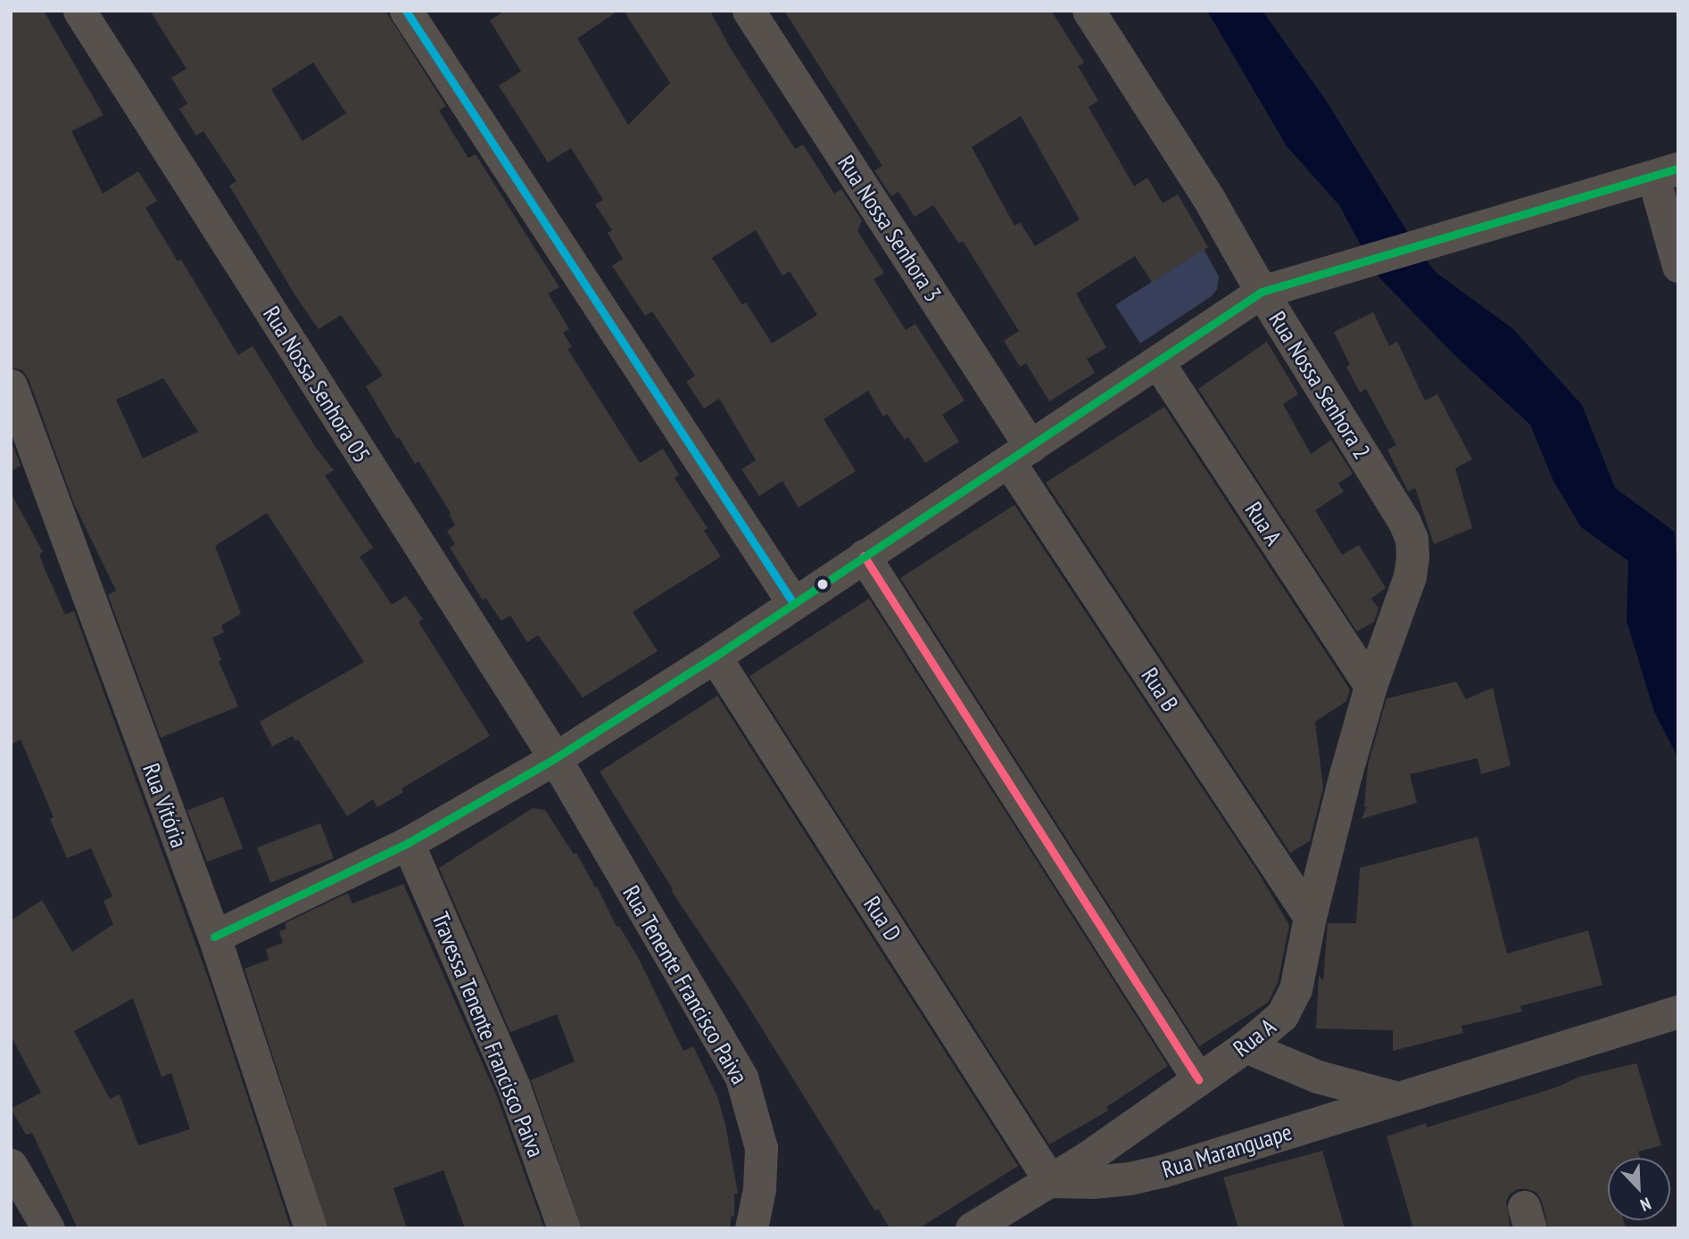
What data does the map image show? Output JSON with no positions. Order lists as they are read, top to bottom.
{
  "streets": {
    "street": [
      "Rua Nossa Senhora 3",
      "Rua Nossa Senhora 05",
      "Rua Nossa Senhora 2",
      "Rua A",
      "Rua B",
      "Rua Vitória",
      "Rua D",
      "Rua Tenente Francisco Paiva",
      "Travessa Tenente Francisco Paiva",
      "Rua Maranguape"
    ]
  },
  "crossings": [
    ["Rua Nossa Senhora 3", "Rua B"],
    ["Rua Nossa Senhora 05", "Rua Tenente Francisco Paiva"],
    ["Rua Nossa Senhora 2", "Rua A"],
    ["Rua A", "Rua B"],
    ["Rua A", "Rua D"],
    ["Rua A", "Rua Maranguape"],
    ["Rua D", "Rua Maranguape"]
  ],
  "north": "bottom right"
}
